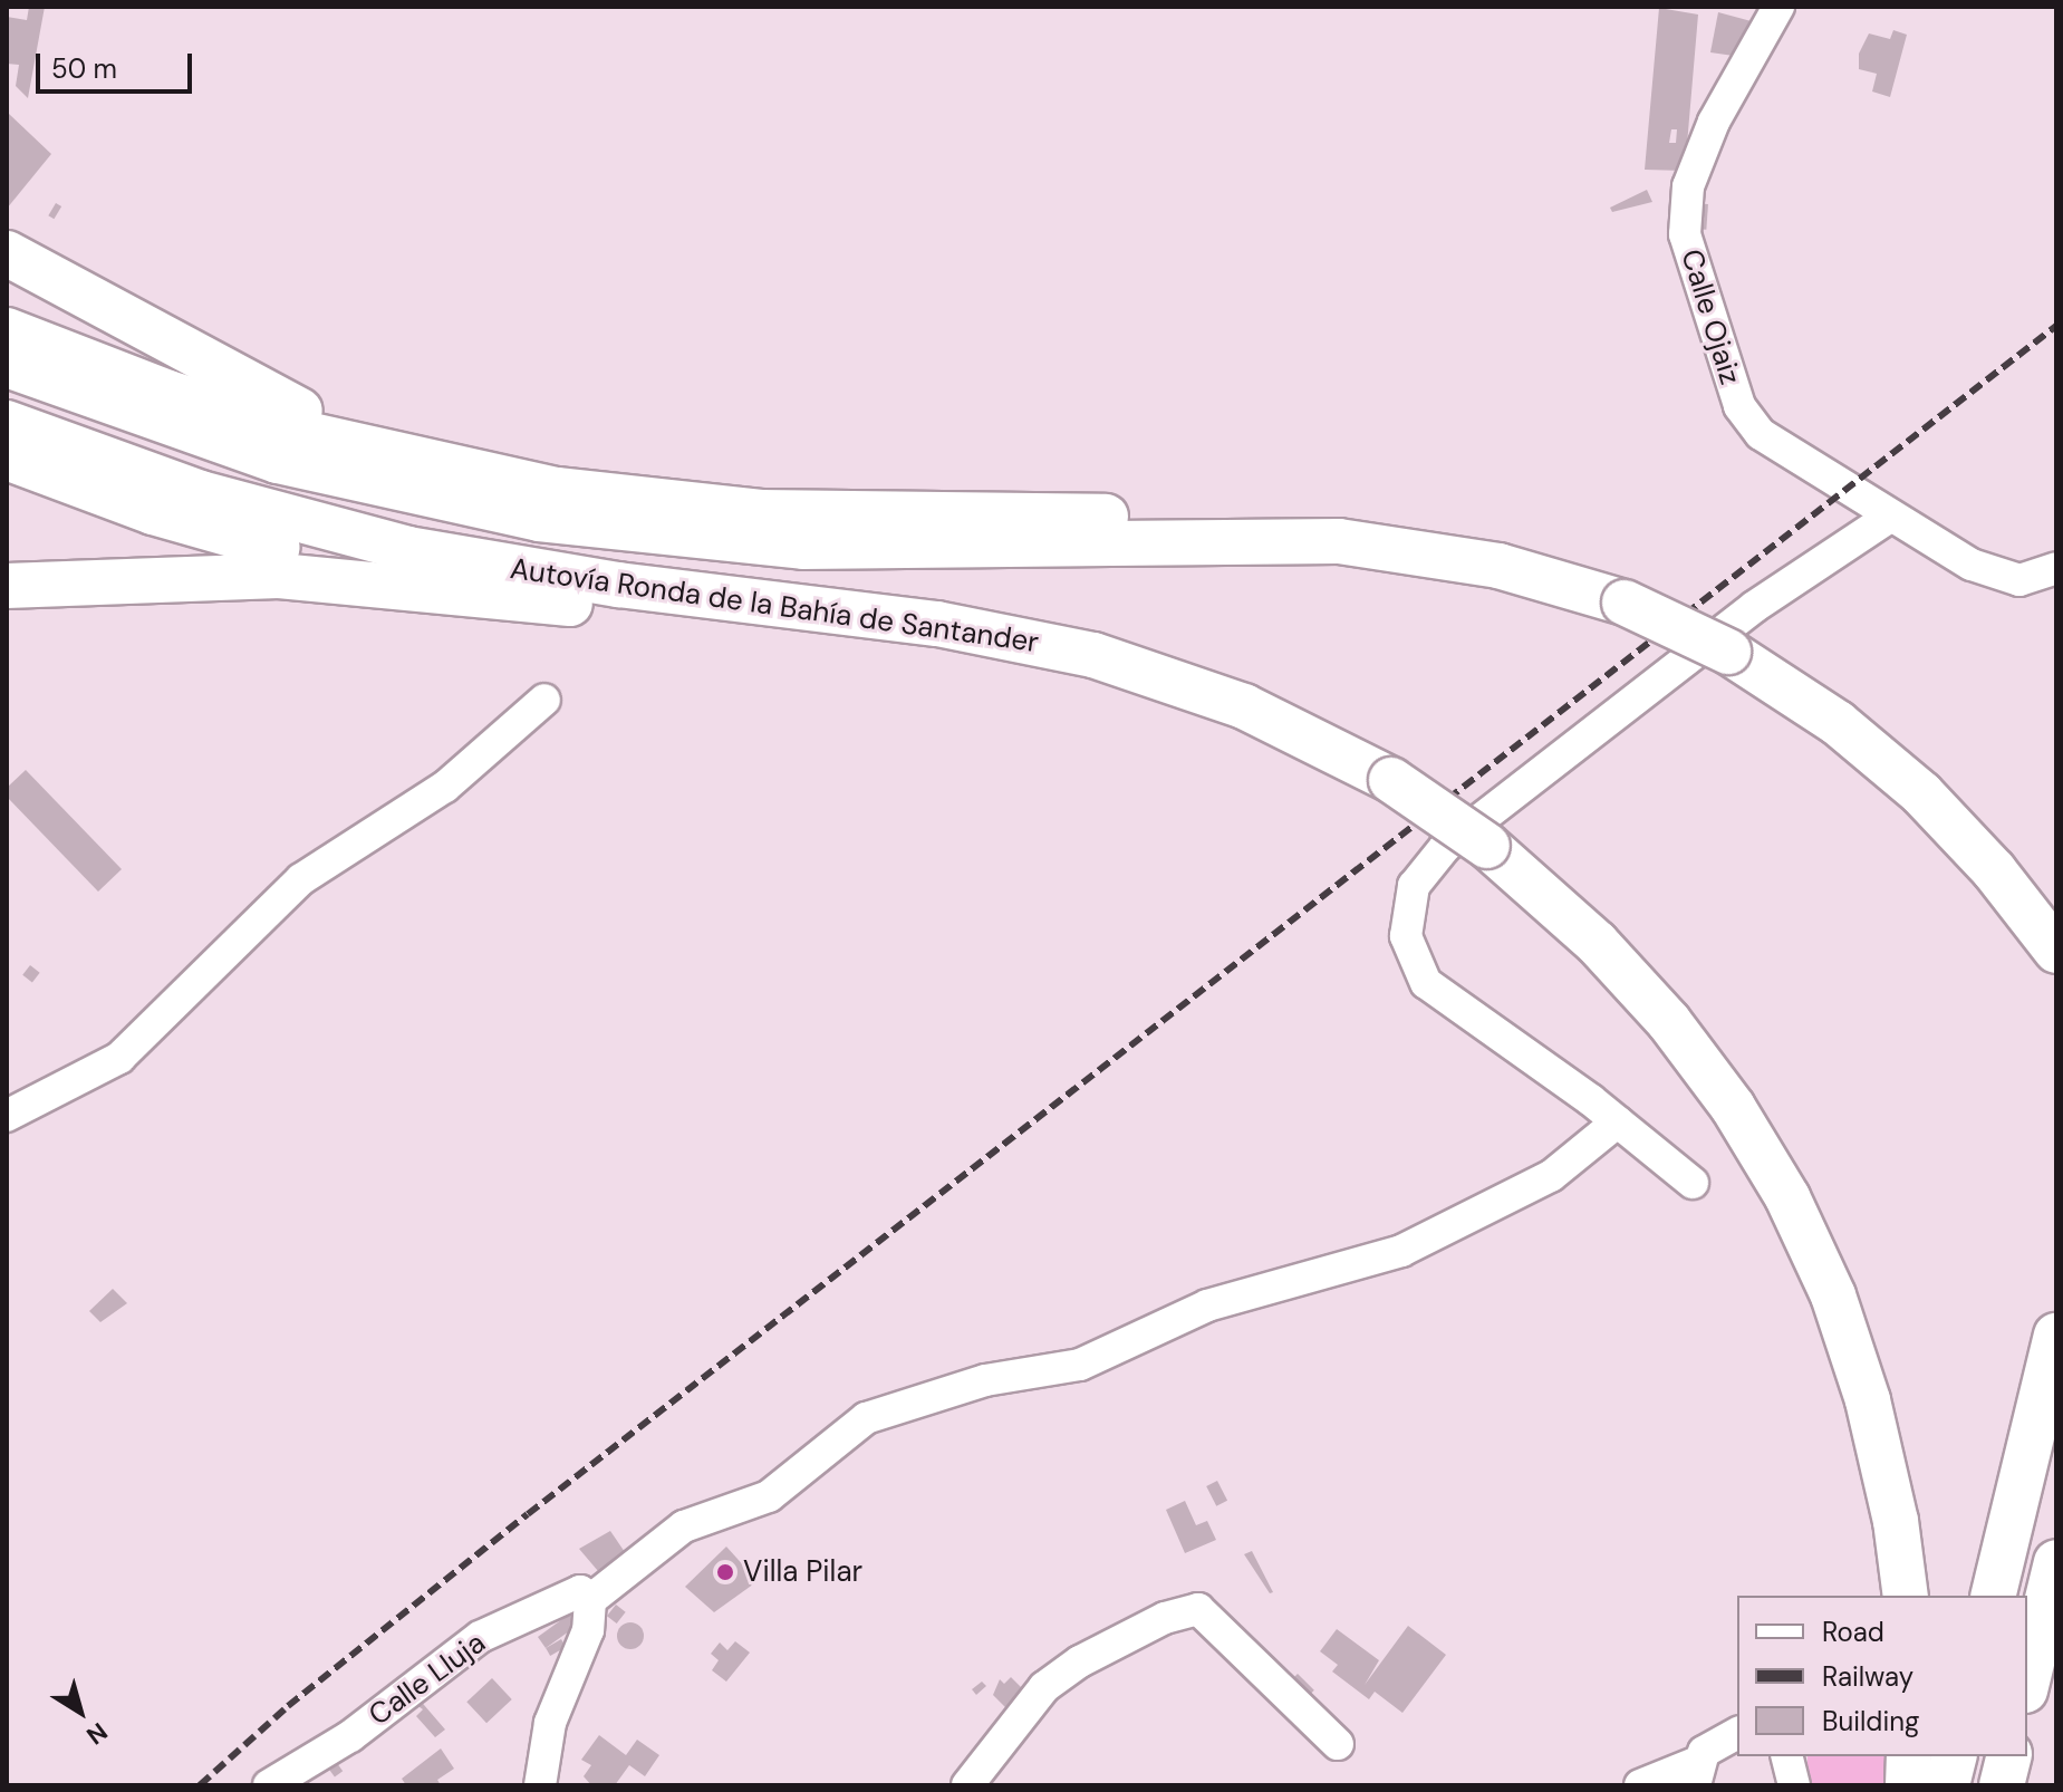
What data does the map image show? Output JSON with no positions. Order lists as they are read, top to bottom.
{
  "streets": {
    "highway": ["Autovía Ronda de la Bahía de Santander"],
    "street": ["Calle Ojaiz", "Calle Lluja"]
  },
  "places": ["Villa Pilar"],
  "legend": ["Road", "Railway", "Building"],
  "scale_bar": "50 m",
  "north": "bottom right"
}
